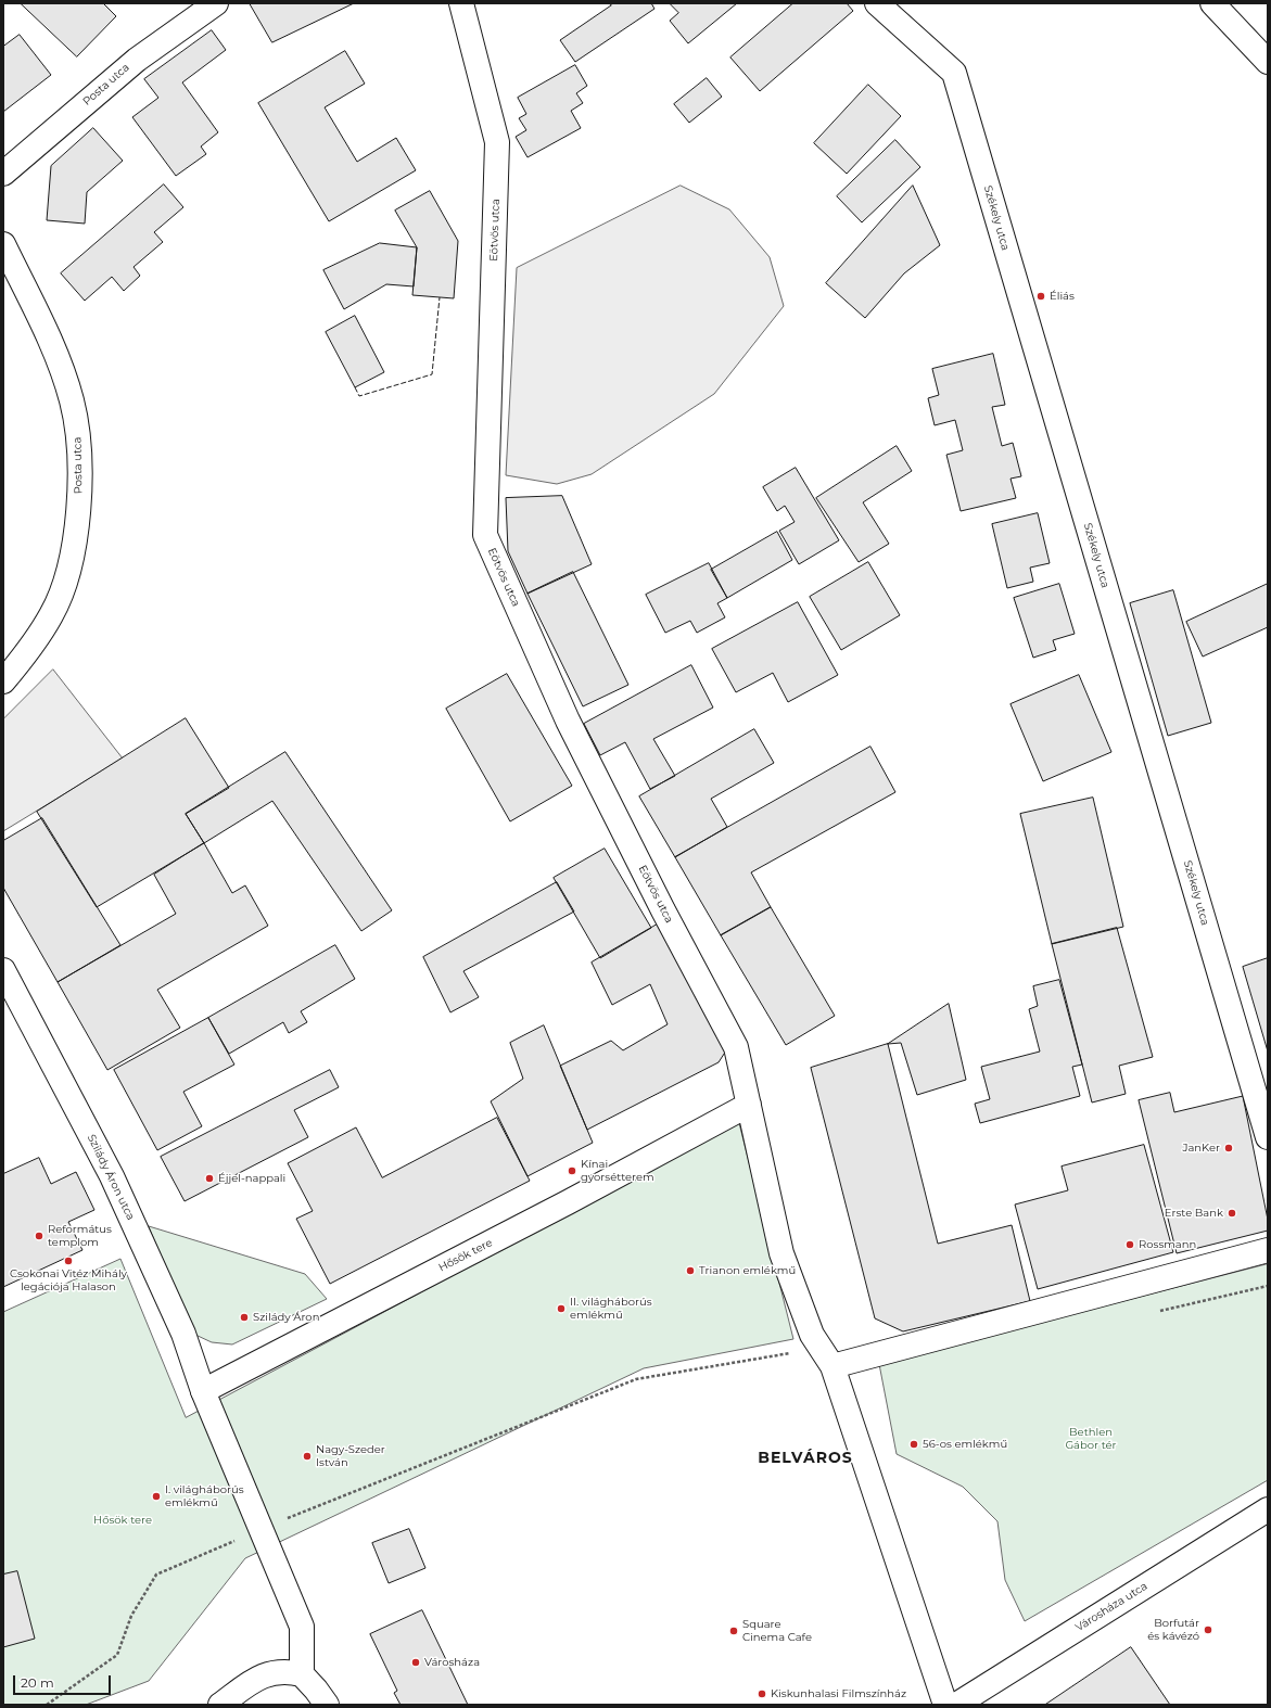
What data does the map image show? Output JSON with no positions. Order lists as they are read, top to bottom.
{
  "streets": {
    "street": [
      "Posta utca",
      "Székely utca",
      "Eötvös utca",
      "Szilády Áron utca",
      "Hősök tere",
      "Városháza utca"
    ]
  },
  "crossings": [
    ["Eötvös utca", "Hősök tere"],
    ["Szilády Áron utca", "Hősök tere"]
  ],
  "districts": ["BELVÁROS"],
  "parks": ["Bethlen Gábor tér", "Hősök tere"],
  "places": [
    "Éliás",
    "JanKer",
    "Kínai gyorsétterem",
    "Éjjel-nappali",
    "Erste Bank",
    "Református templom",
    "Rossmann",
    "Csokonai Vitéz Mihály legációja Halason",
    "Trianon emlékmű",
    "II. világháborús emlékmű",
    "Szilády Áron",
    "56-os emlékmű",
    "Nagy-Szeder István",
    "I. világháborús emlékmű",
    "Borfutár és kávézó",
    "Square Cinema Cafe",
    "Városháza",
    "Kiskunhalasi Filmszínház"
  ],
  "scale_bar": "20 m"
}
